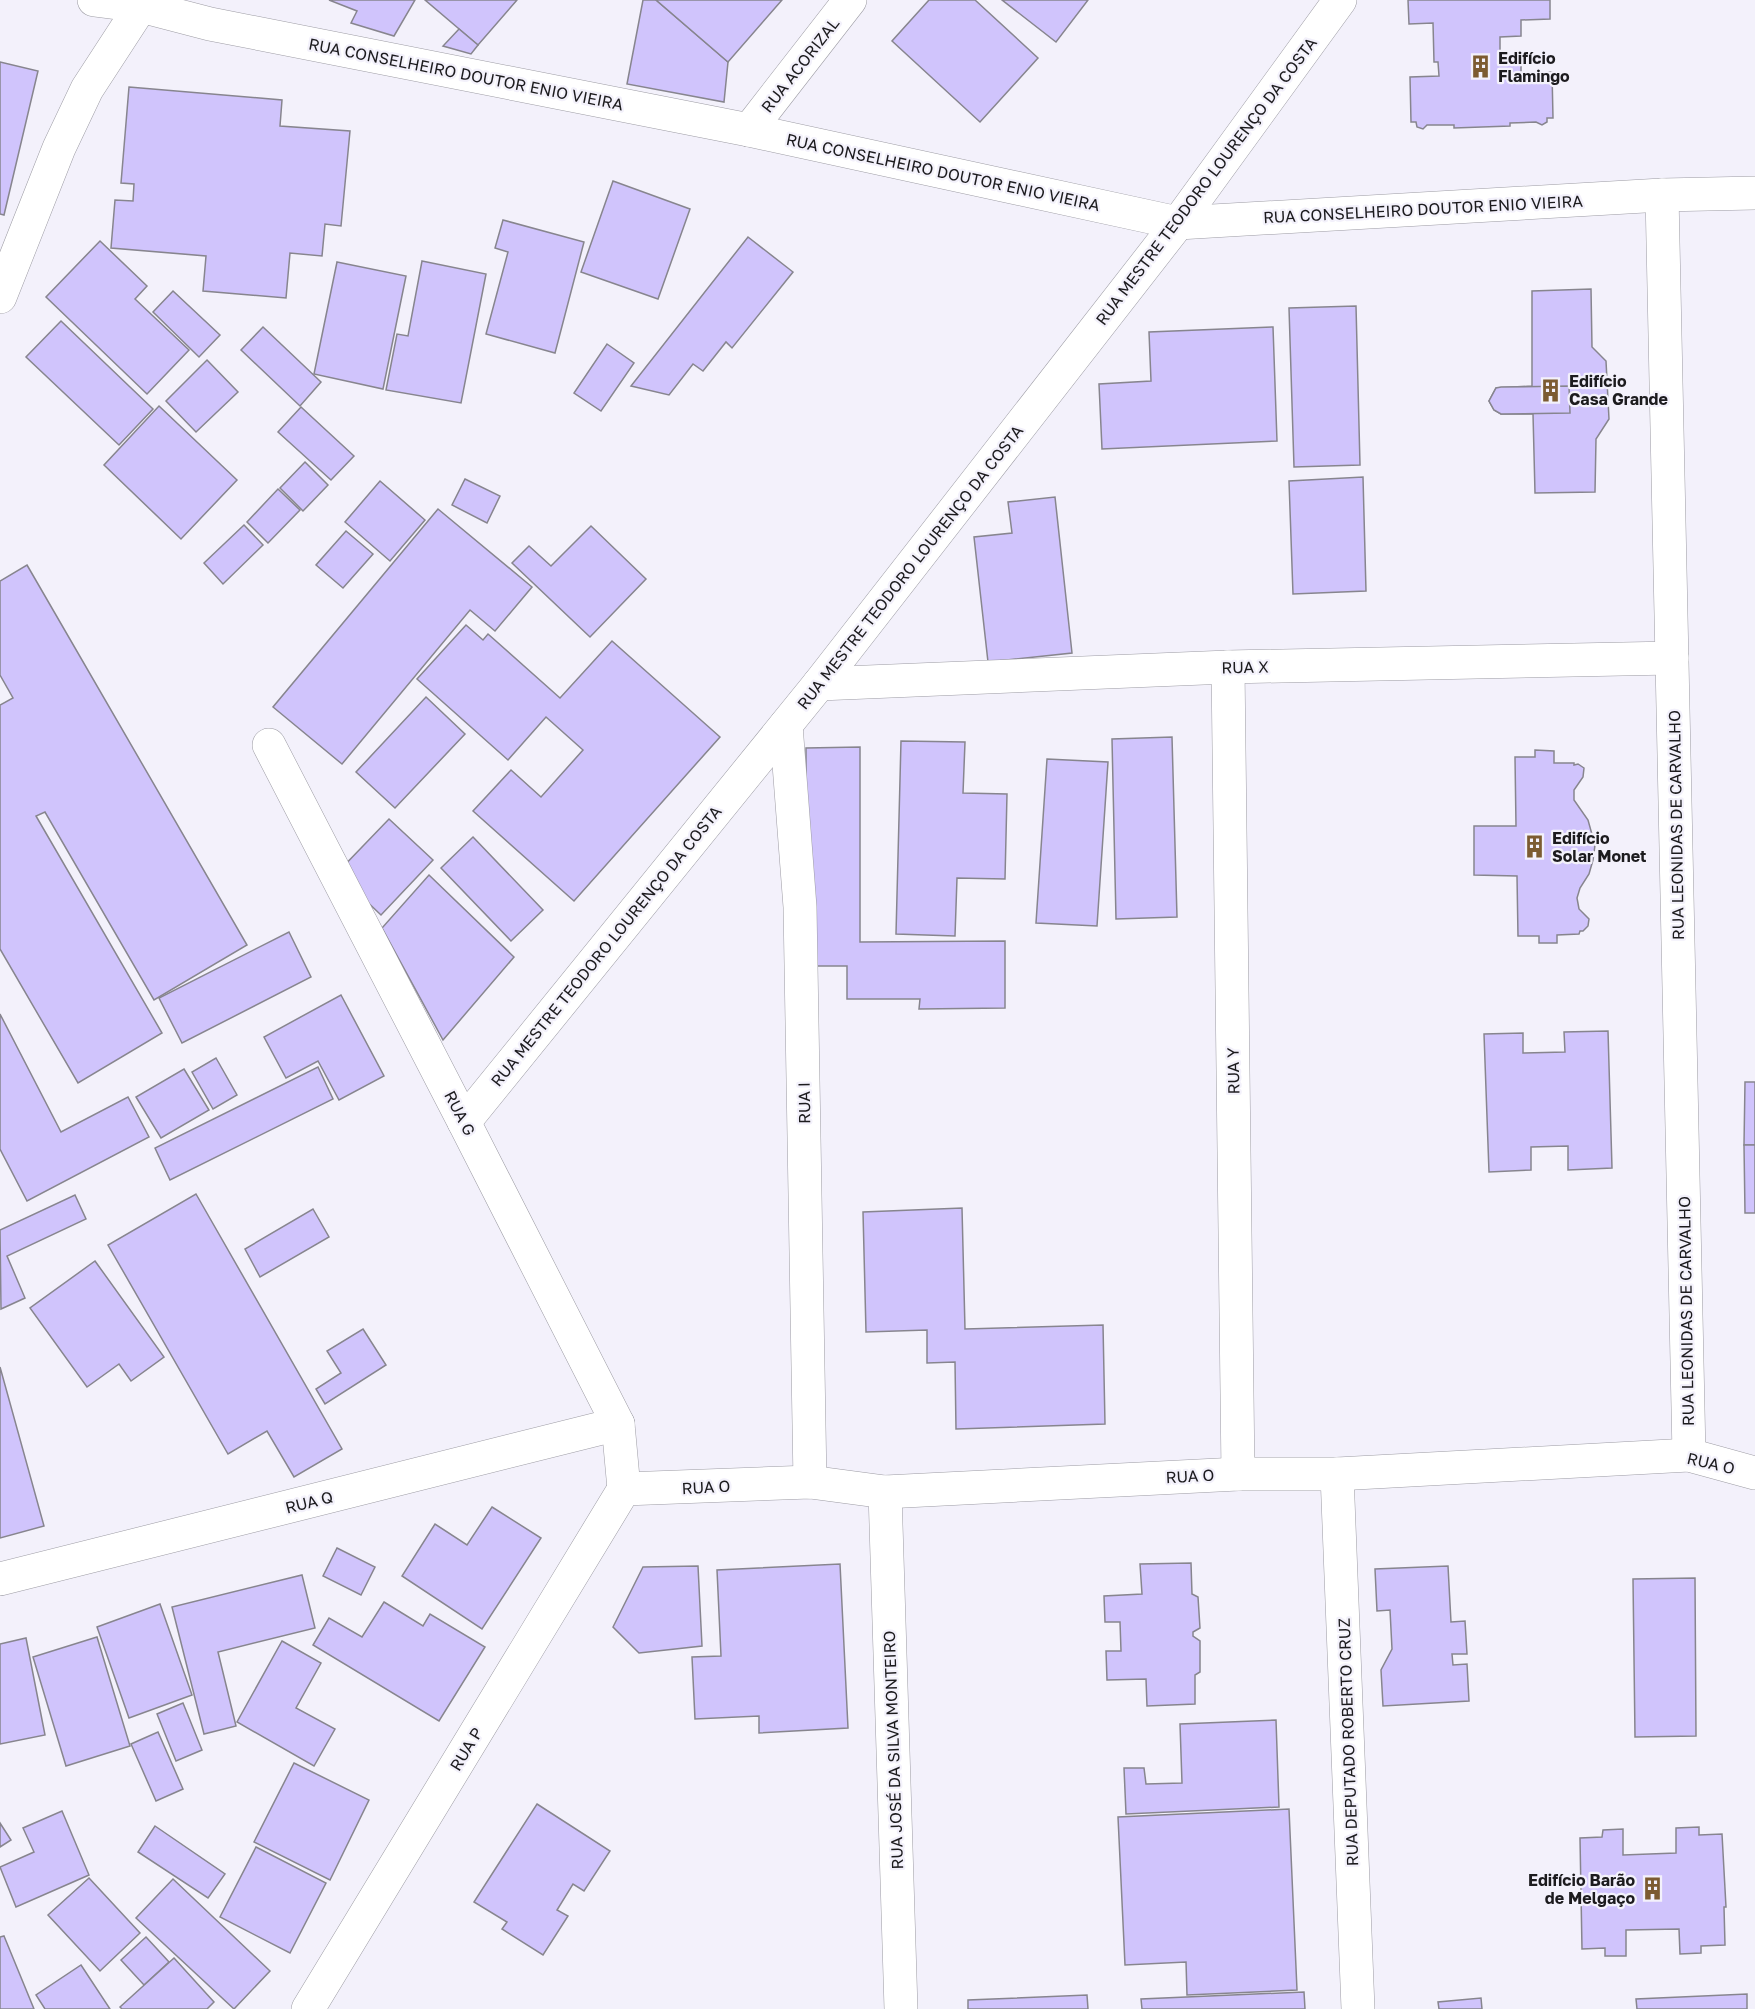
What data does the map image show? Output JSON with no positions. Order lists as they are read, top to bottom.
{
  "streets": {
    "street": [
      "RUA ACORIZAL",
      "RUA CONSELHEIRO DOUTOR ENIO VIEIRA",
      "RUA MESTRE TEODORO LOURENÇO DA COSTA",
      "RUA X",
      "RUA LEONIDAS DE CARVALHO",
      "RUA Y",
      "RUA I",
      "RUA G",
      "RUA O",
      "RUA Q",
      "RUA DEPUTADO ROBERTO CRUZ",
      "RUA P",
      "RUA JOSÉ DA SILVA MONTEIRO"
    ]
  },
  "crossings": [
    ["RUA ACORIZAL", "RUA CONSELHEIRO DOUTOR ENIO VIEIRA"],
    ["RUA CONSELHEIRO DOUTOR ENIO VIEIRA", "RUA MESTRE TEODORO LOURENÇO DA COSTA"],
    ["RUA CONSELHEIRO DOUTOR ENIO VIEIRA", "RUA LEONIDAS DE CARVALHO"],
    ["RUA MESTRE TEODORO LOURENÇO DA COSTA", "RUA X"],
    ["RUA MESTRE TEODORO LOURENÇO DA COSTA", "RUA I"],
    ["RUA MESTRE TEODORO LOURENÇO DA COSTA", "RUA G"],
    ["RUA X", "RUA LEONIDAS DE CARVALHO"],
    ["RUA X", "RUA Y"],
    ["RUA LEONIDAS DE CARVALHO", "RUA O"],
    ["RUA Y", "RUA O"],
    ["RUA I", "RUA O"],
    ["RUA G", "RUA O"],
    ["RUA G", "RUA Q"],
    ["RUA G", "RUA P"],
    ["RUA O", "RUA DEPUTADO ROBERTO CRUZ"],
    ["RUA O", "RUA P"],
    ["RUA O", "RUA JOSÉ DA SILVA MONTEIRO"]
  ],
  "places": {
    "building": [
      "Edifício Flamingo",
      "Edifício Casa Grande",
      "Edifício Solar Monet",
      "Edifício Barão de Melgaço"
    ]
  }
}
